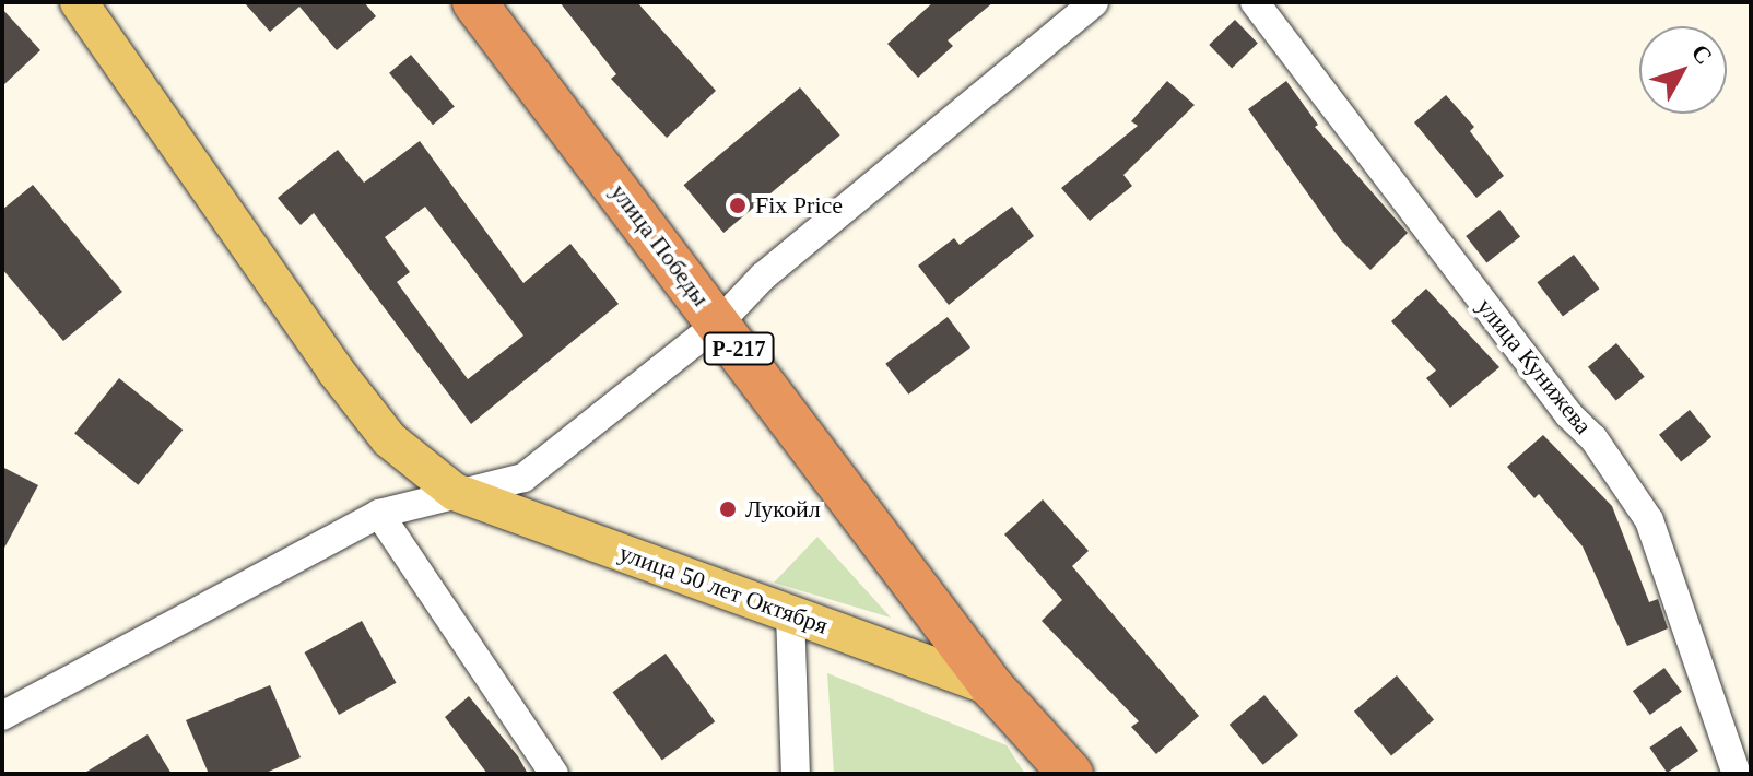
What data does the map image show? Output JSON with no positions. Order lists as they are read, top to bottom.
{
  "streets": {
    "highway": ["улица Победы", "Р-217"],
    "main road": ["улица 50 лет Октября"],
    "street": ["улица Кунижева"]
  },
  "crossings": [
    ["улица Победы", "улица 50 лет Октября"]
  ],
  "places": ["Fix Price", "Лукойл"],
  "north": "top right"
}
